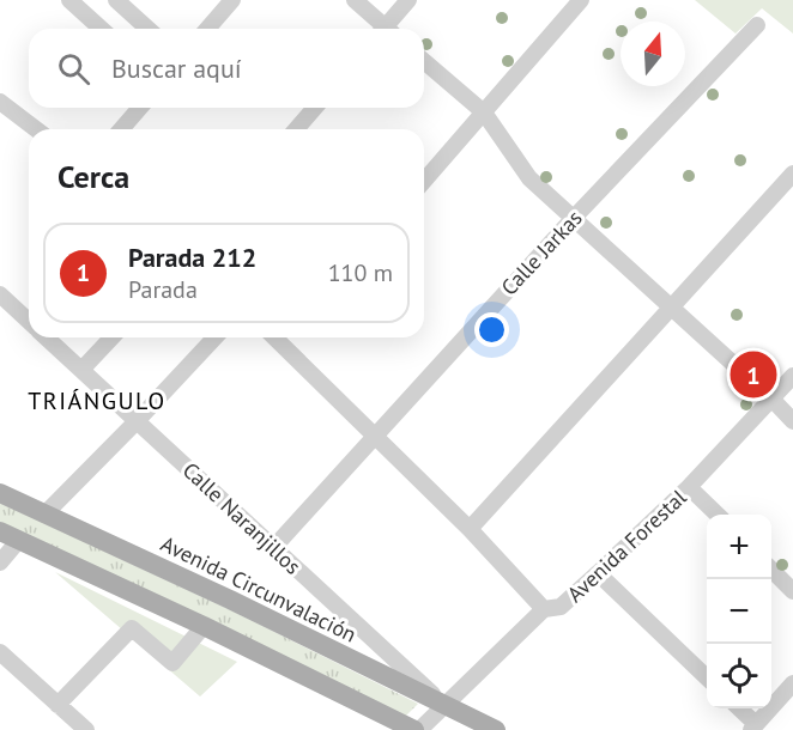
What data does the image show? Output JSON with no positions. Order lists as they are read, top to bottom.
{
  "streets": {
    "main road": ["Avenida Circunvalación"],
    "street": ["Calle Jarkas", "Calle Naranjillos", "Avenida Forestal"]
  },
  "crossings": [
    ["Calle Jarkas", "Calle Naranjillos"],
    ["Calle Naranjillos", "Avenida Forestal"],
    ["Calle Naranjillos", "Avenida Circunvalación"],
    ["Avenida Forestal", "Avenida Circunvalación"]
  ],
  "districts": ["TRIÁNGULO"],
  "north": "top",
  "page": {
    "search": "Buscar aquí",
    "heading": "Cerca",
    "list": [
      {
        "mark": "1",
        "name": "Parada 212",
        "note": "Parada",
        "value": "110 m"
      }
    ],
    "pins": "1",
    "map_buttons": ["+", "−"]
  }
}
